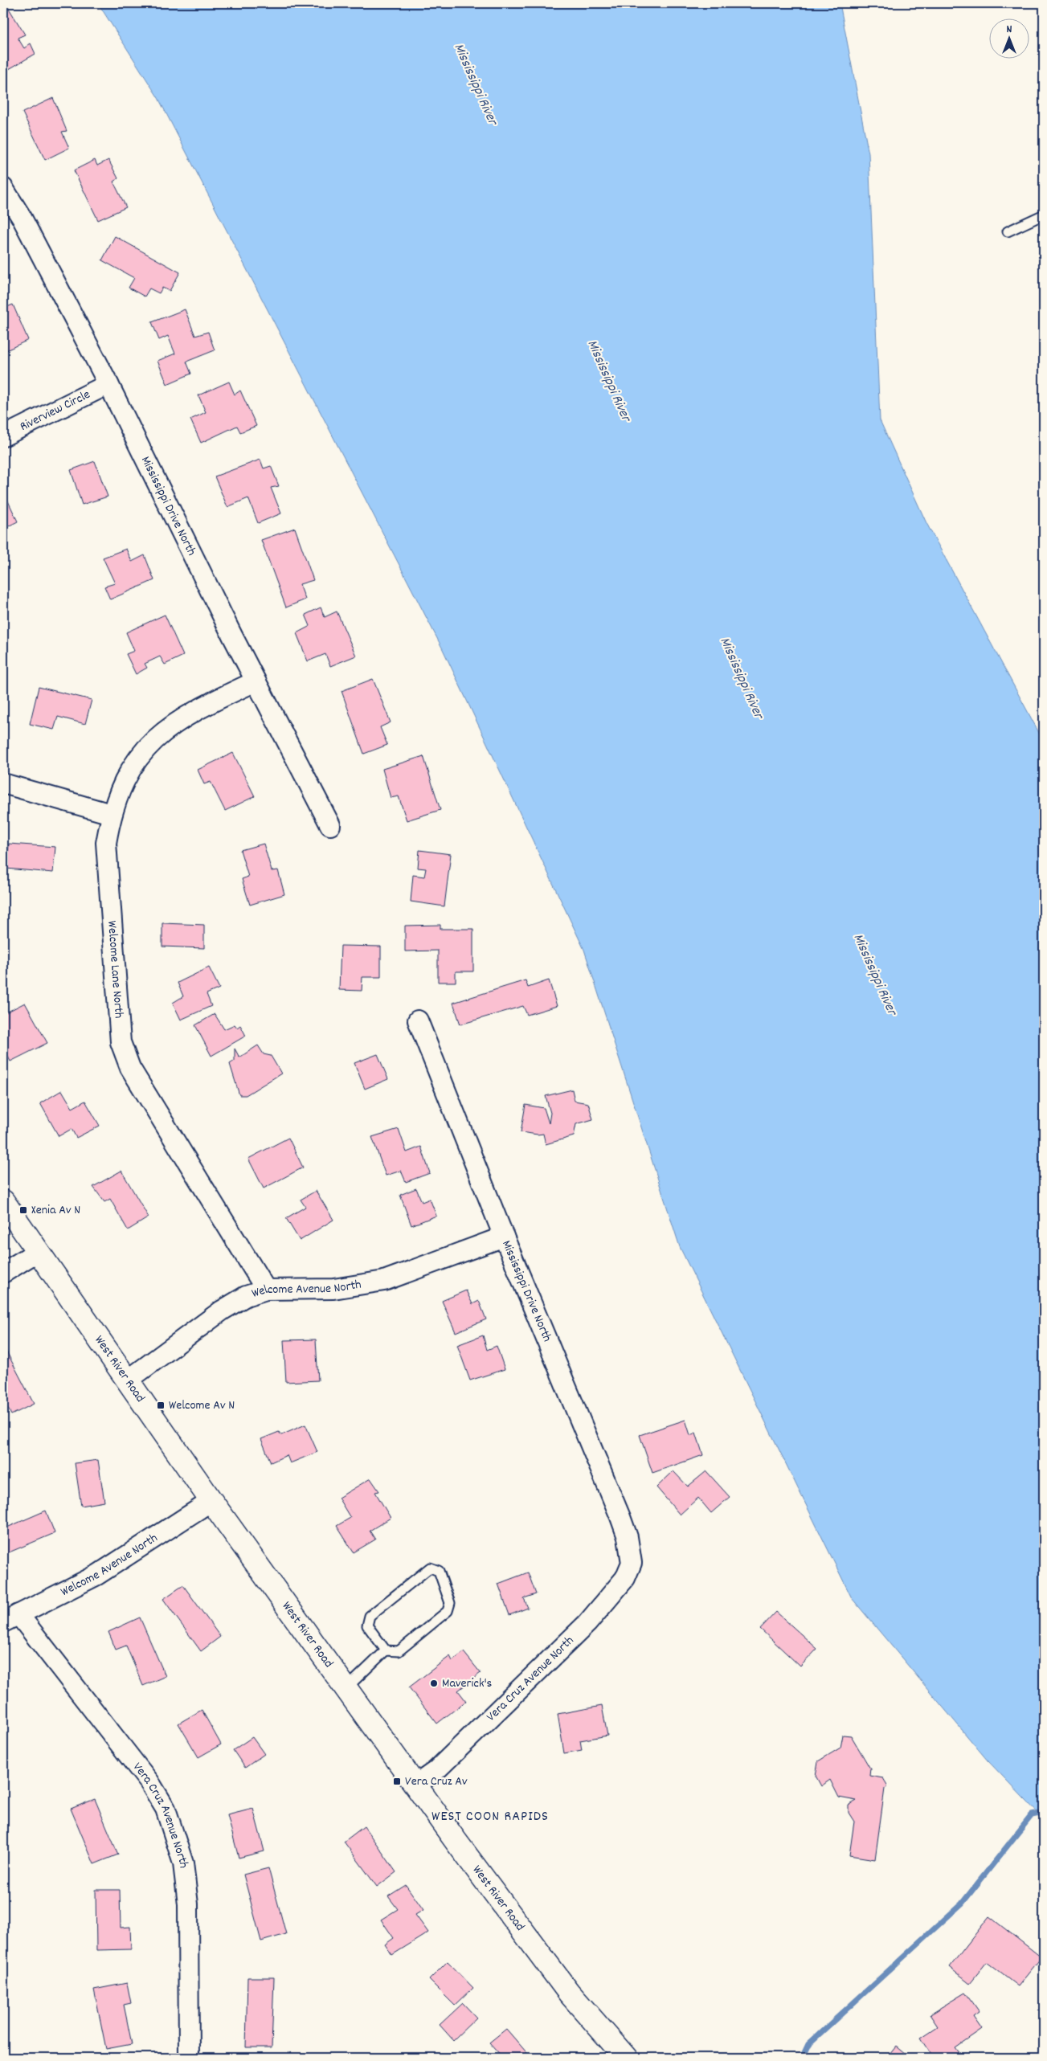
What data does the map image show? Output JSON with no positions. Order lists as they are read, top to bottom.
{
  "streets": {
    "main road": ["West River Road"],
    "street": [
      "Riverview Circle",
      "Mississippi Drive North",
      "Welcome Lane North",
      "Welcome Avenue North",
      "Vera Cruz Avenue North"
    ]
  },
  "crossings": [
    ["Riverview Circle", "Mississippi Drive North"],
    ["Mississippi Drive North", "Welcome Lane North"],
    ["Mississippi Drive North", "Welcome Avenue North"],
    ["Mississippi Drive North", "Vera Cruz Avenue North"],
    ["Welcome Lane North", "Welcome Avenue North"],
    ["Welcome Avenue North", "West River Road"],
    ["Welcome Avenue North", "Vera Cruz Avenue North"],
    ["West River Road", "Vera Cruz Avenue North"]
  ],
  "districts": ["WEST COON RAPIDS"],
  "water": ["Mississippi River"],
  "places": {
    "transit": ["Xenia Av N", "Welcome Av N", "Vera Cruz Av"],
    "other": ["Maverick's"]
  },
  "north": "top"
}
